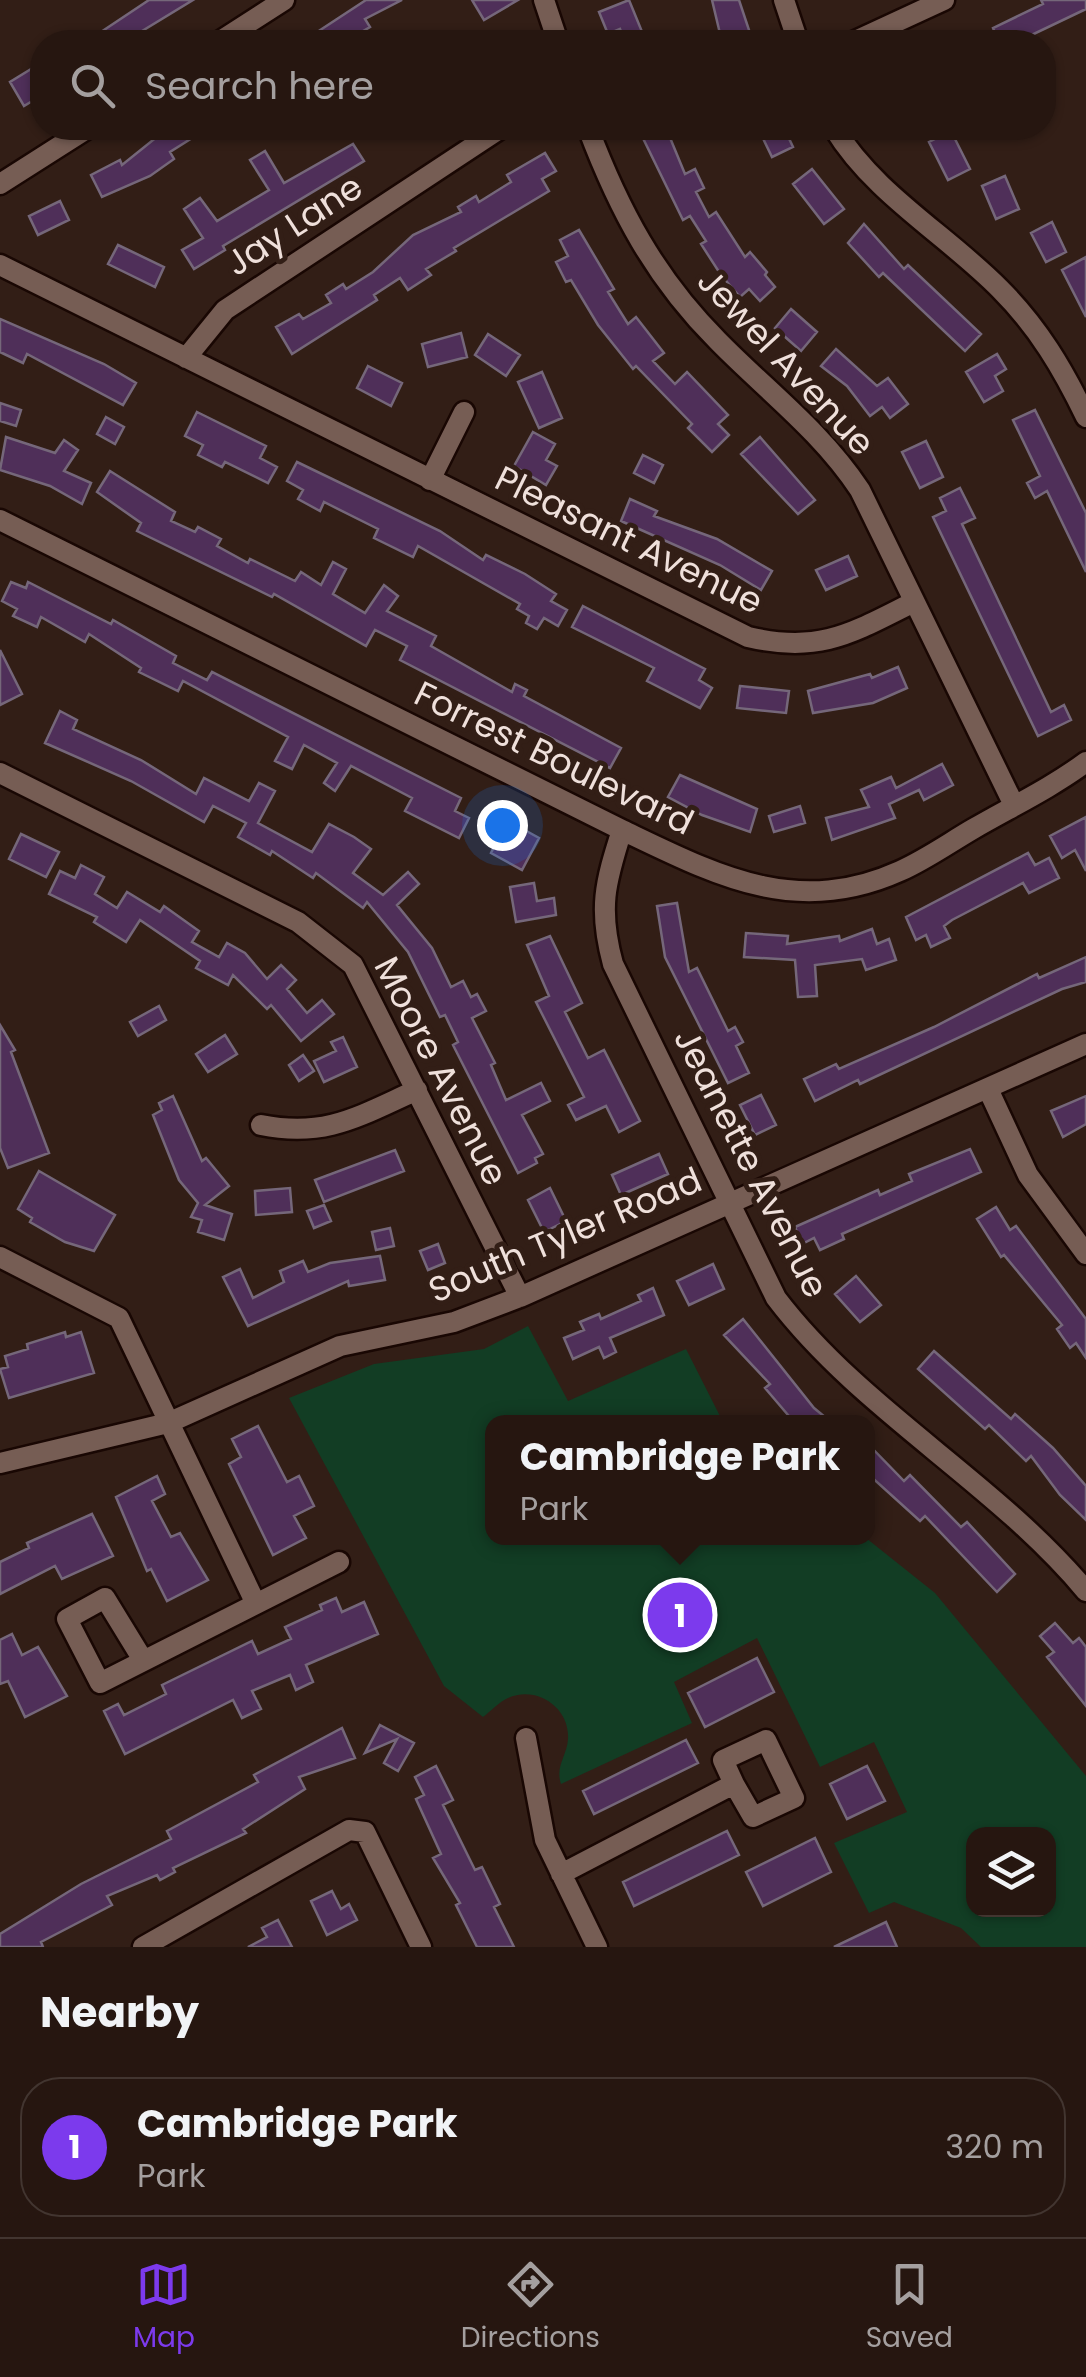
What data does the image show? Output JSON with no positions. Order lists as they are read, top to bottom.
{
  "streets": {
    "street": [
      "Jay Lane",
      "Jewel Avenue",
      "Pleasant Avenue",
      "Forrest Boulevard",
      "Moore Avenue",
      "Jeanette Avenue",
      "South Tyler Road"
    ]
  },
  "crossings": [
    ["Jay Lane", "Pleasant Avenue"],
    ["Jewel Avenue", "Pleasant Avenue"],
    ["Jewel Avenue", "Forrest Boulevard"],
    ["Forrest Boulevard", "Jeanette Avenue"],
    ["Moore Avenue", "South Tyler Road"],
    ["Jeanette Avenue", "South Tyler Road"]
  ],
  "page": {
    "search": "Search here",
    "popup": ["Cambridge Park", "Park"],
    "pins": "1",
    "heading": "Nearby",
    "list": [
      {
        "mark": "1",
        "name": "Cambridge Park",
        "note": "Park",
        "value": "320 m"
      }
    ],
    "nav": ["Map", "Directions", "Saved"]
  }
}
